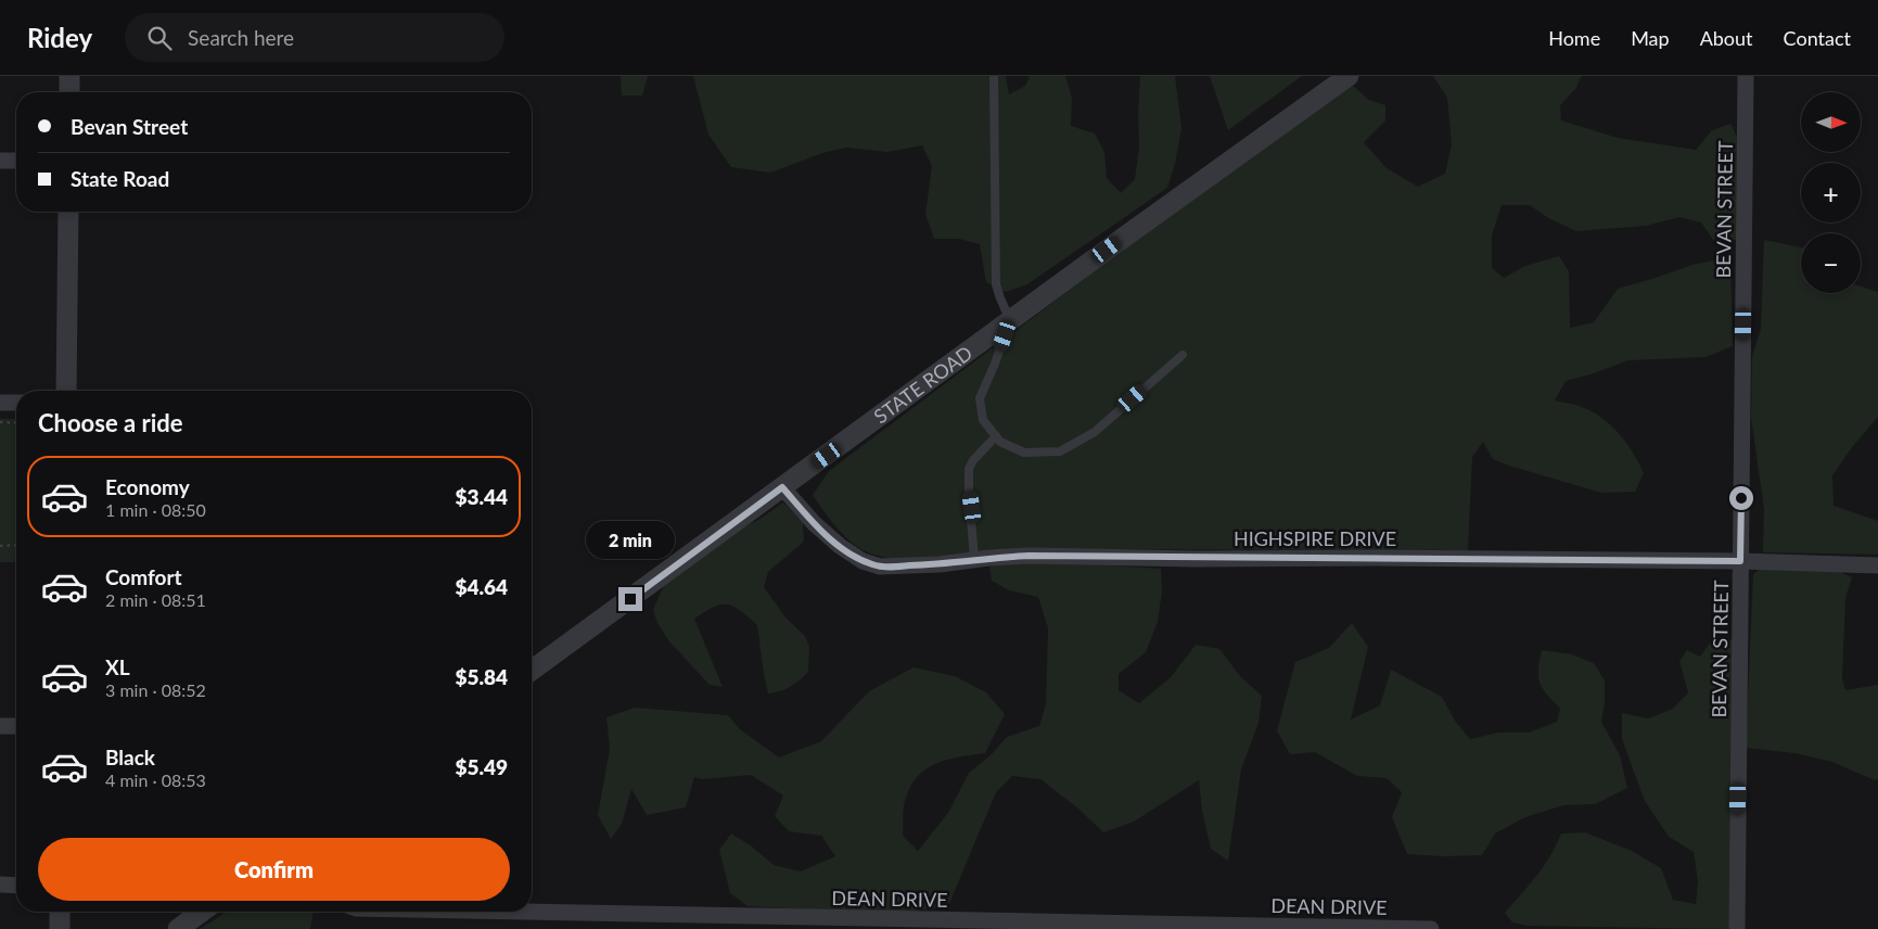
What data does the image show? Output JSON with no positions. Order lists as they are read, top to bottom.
{
  "streets": {
    "street": [
      "BEVAN STREET",
      "STATE ROAD",
      "HIGHSPIRE DRIVE",
      "DEAN DRIVE"
    ]
  },
  "crossings": [
    ["BEVAN STREET", "HIGHSPIRE DRIVE"],
    ["STATE ROAD", "HIGHSPIRE DRIVE"]
  ],
  "north": "right",
  "page": {
    "header": "Ridey",
    "search": "Search here",
    "nav": [
      "Home",
      "Map",
      "About",
      "Contact"
    ],
    "map_buttons": ["+", "−"],
    "banner": ["Bevan Street", "State Road"],
    "heading": "Choose a ride",
    "list": [
      {
        "name": "Economy",
        "note": "1 min · 08:50",
        "value": "$3.44"
      },
      {
        "name": "Comfort",
        "note": "2 min · 08:51",
        "value": "$4.64"
      },
      {
        "name": "XL",
        "note": "3 min · 08:52",
        "value": "$5.84"
      },
      {
        "name": "Black",
        "note": "4 min · 08:53",
        "value": "$5.49"
      }
    ],
    "bubble": "2 min",
    "buttons": "Confirm"
  }
}
